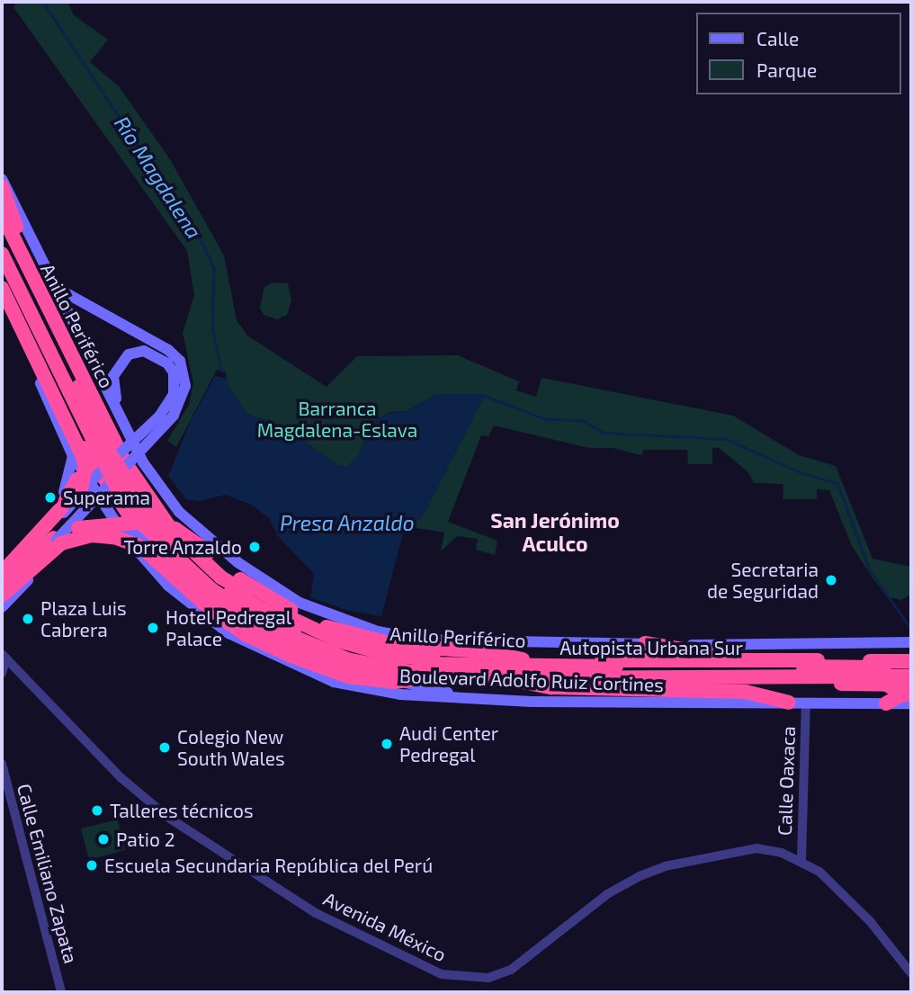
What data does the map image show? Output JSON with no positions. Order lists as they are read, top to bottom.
{
  "streets": {
    "highway": ["Anillo Periférico", "Autopista Urbana Sur"],
    "main road": ["Boulevard Adolfo Ruiz Cortines"],
    "street": ["Calle Oaxaca", "Calle Emiliano Zapata", "Avenida México"]
  },
  "crossings": [
    ["Boulevard Adolfo Ruiz Cortines", "Calle Oaxaca"],
    ["Calle Oaxaca", "Avenida México"]
  ],
  "districts": ["San Jerónimo Aculco"],
  "water": ["Río Magdalena", "Presa Anzaldo"],
  "parks": ["Barranca Magdalena-Eslava"],
  "places": [
    "Superama",
    "Torre Anzaldo",
    "Secretaria de Seguridad",
    "Plaza Luis Cabrera",
    "Hotel Pedregal Palace",
    "Audi Center Pedregal",
    "Colegio New South Wales",
    "Talleres técnicos",
    "Patio 2",
    "Escuela Secundaria República del Perú"
  ],
  "legend": ["Calle", "Parque"]
}
